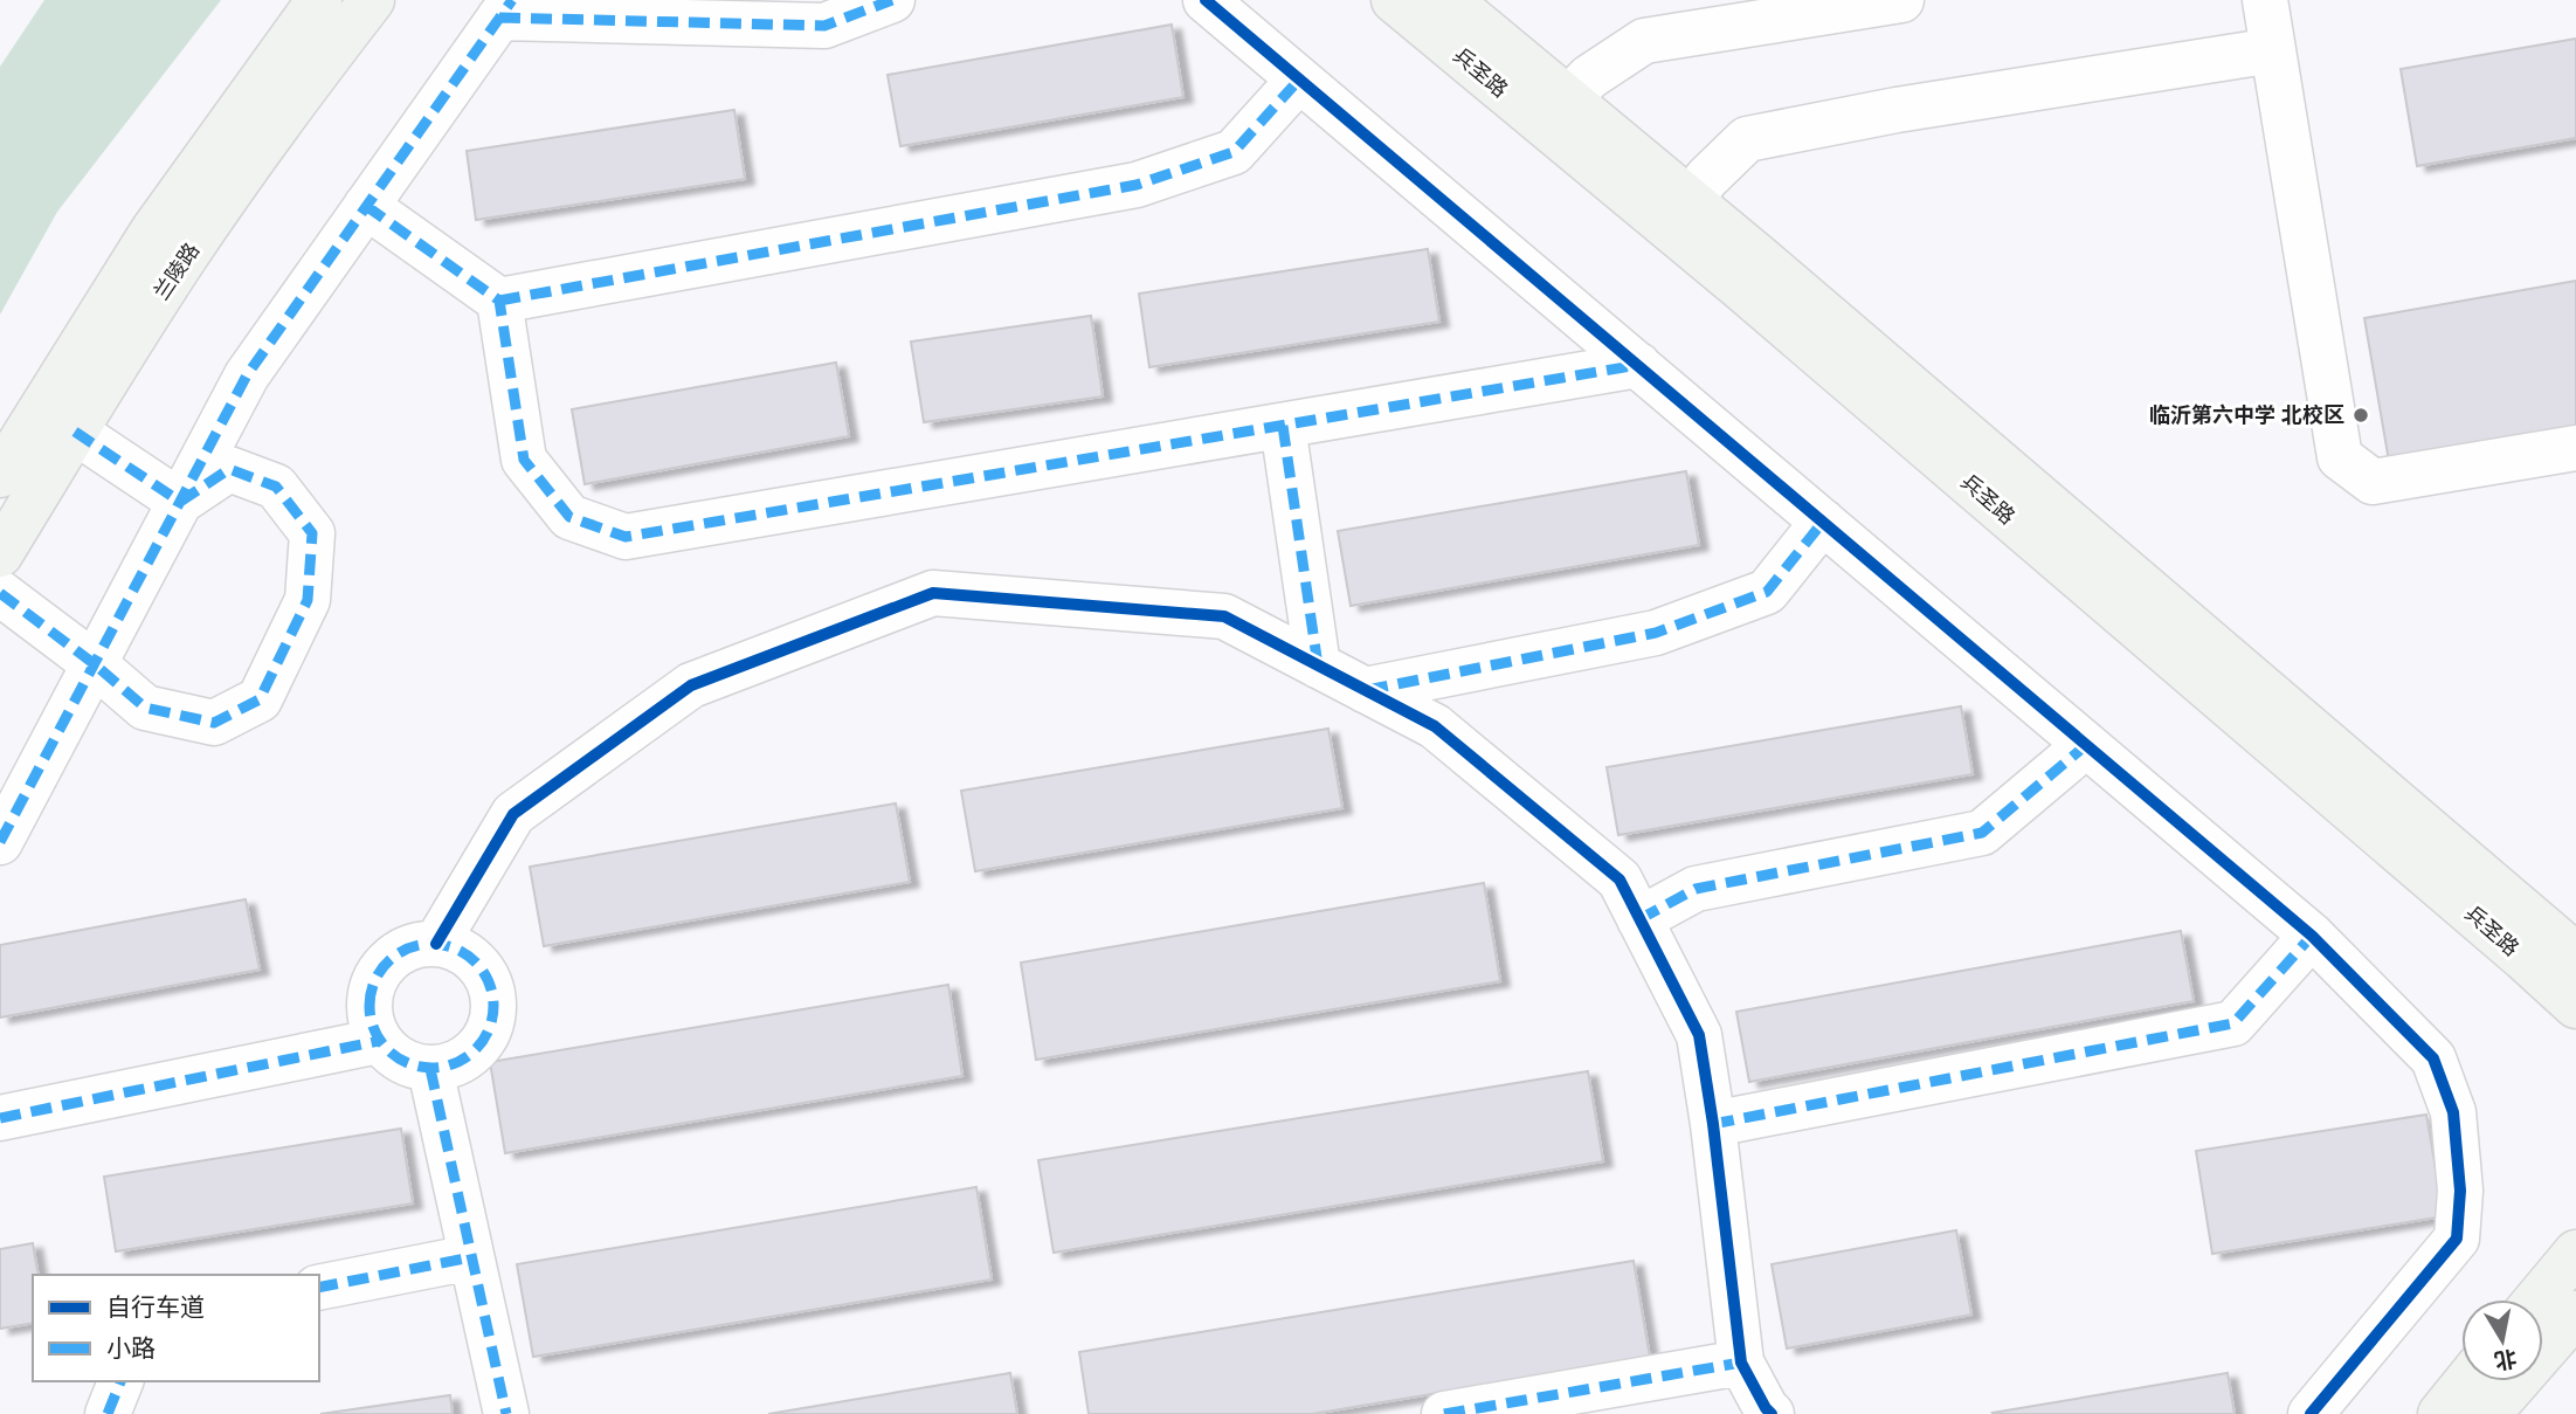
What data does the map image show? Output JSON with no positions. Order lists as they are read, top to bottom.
{
  "streets": {
    "main road": ["兵圣路", "兰陵路"]
  },
  "places": ["临沂第六中学 北校区"],
  "legend": ["自行车道", "小路"],
  "north": "bottom"
}
